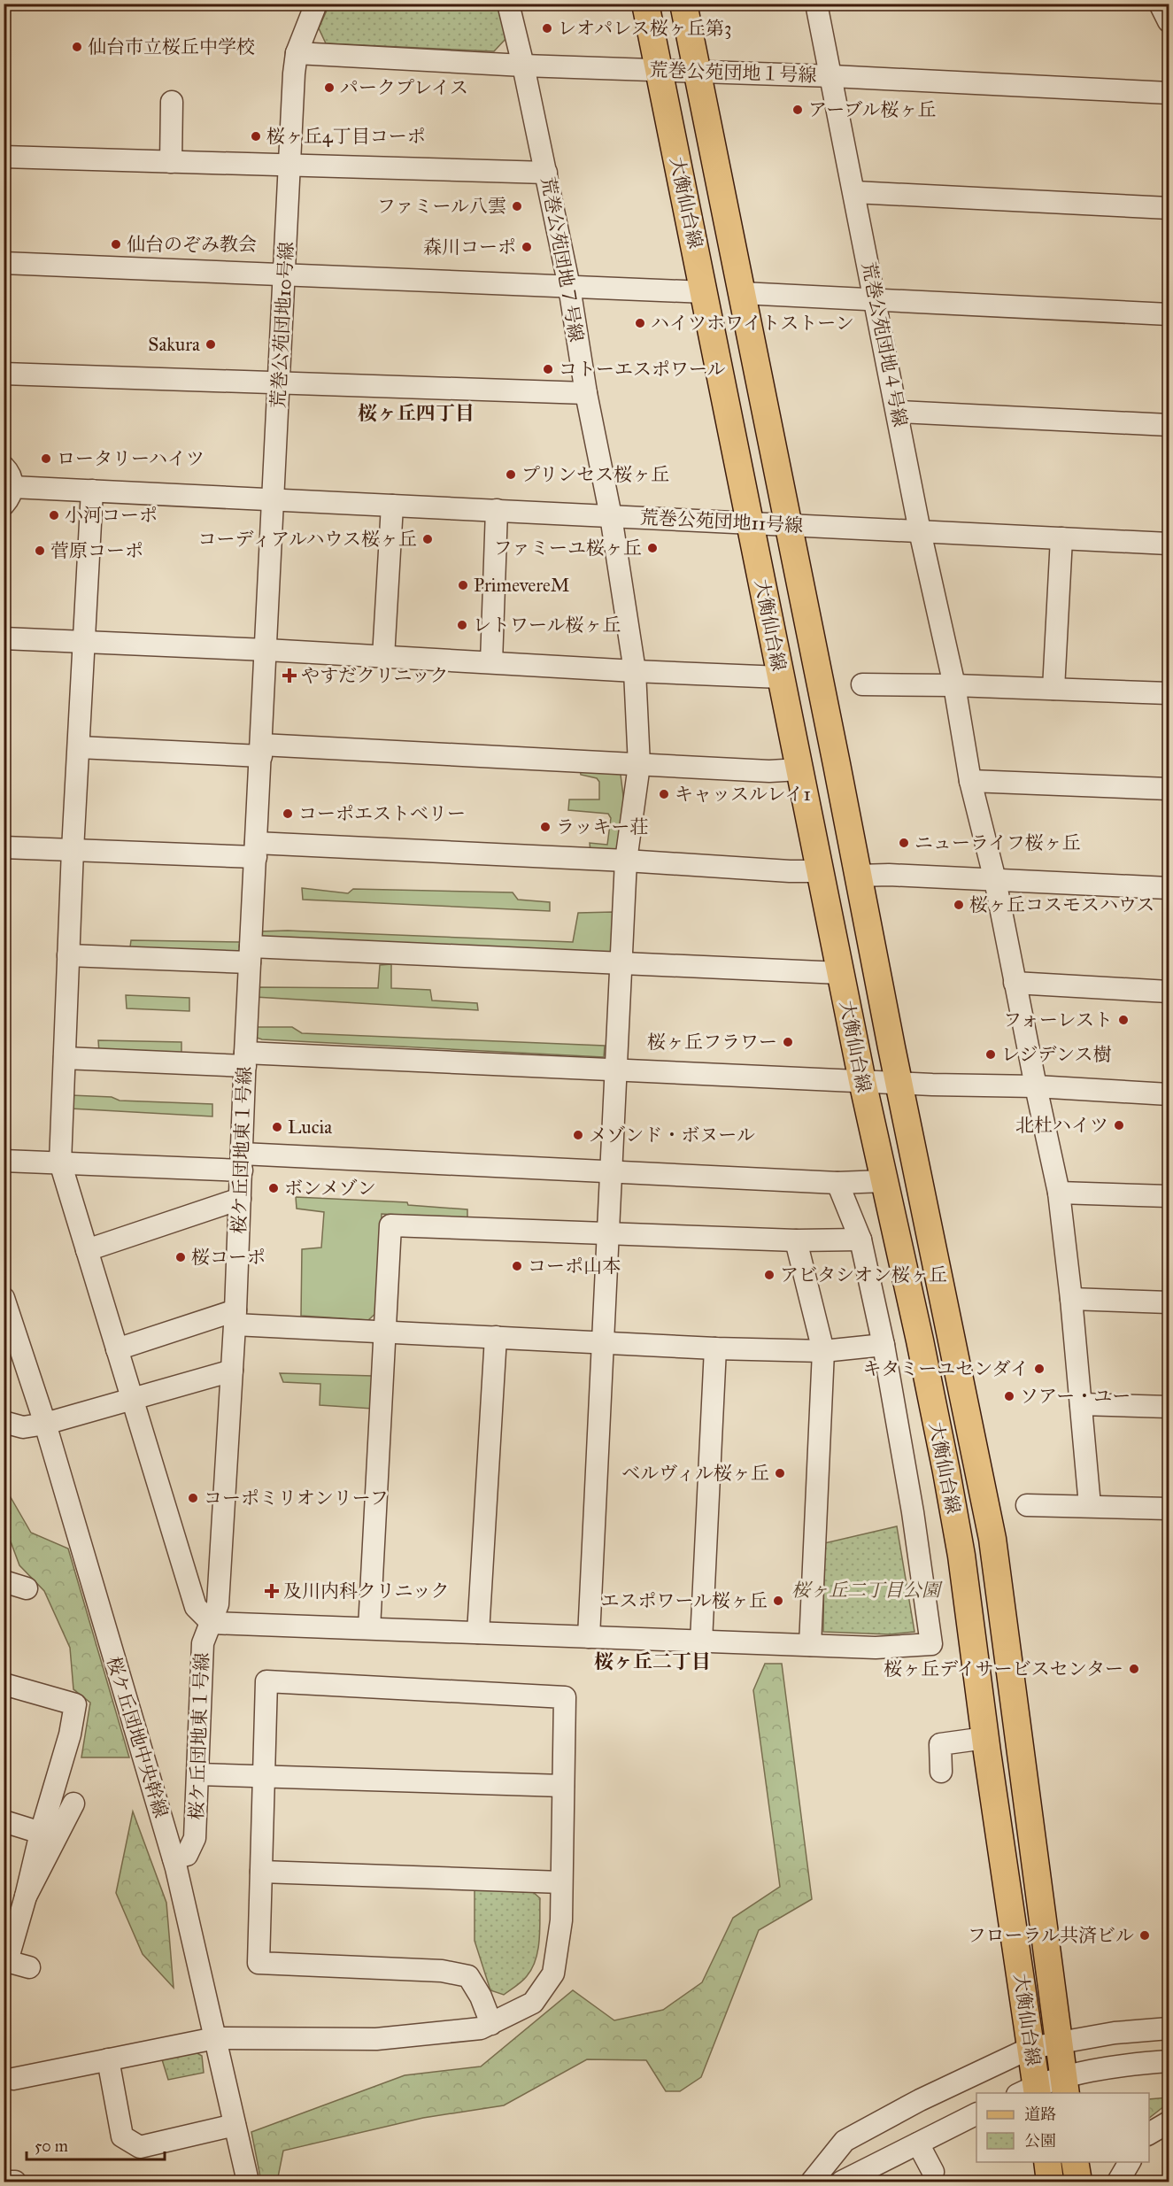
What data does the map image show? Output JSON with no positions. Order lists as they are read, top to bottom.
{
  "streets": {
    "main road": ["大衡仙台線"],
    "street": [
      "荒巻公苑団地１号線",
      "荒巻公苑団地７号線",
      "荒巻公苑団地10号線",
      "荒巻公苑団地４号線",
      "荒巻公苑団地11号線",
      "桜ケ丘団地東１号線",
      "桜ケ丘団地中央幹線"
    ]
  },
  "crossings": [
    ["荒巻公苑団地１号線", "大衡仙台線"],
    ["荒巻公苑団地１号線", "荒巻公苑団地７号線"],
    ["荒巻公苑団地１号線", "荒巻公苑団地10号線"],
    ["荒巻公苑団地１号線", "荒巻公苑団地４号線"],
    ["大衡仙台線", "荒巻公苑団地11号線"],
    ["荒巻公苑団地７号線", "荒巻公苑団地11号線"],
    ["荒巻公苑団地10号線", "荒巻公苑団地11号線"],
    ["荒巻公苑団地10号線", "桜ケ丘団地東１号線"],
    ["荒巻公苑団地４号線", "荒巻公苑団地11号線"],
    ["桜ケ丘団地東１号線", "桜ケ丘団地中央幹線"]
  ],
  "districts": ["桜ヶ丘四丁目", "桜ヶ丘二丁目"],
  "parks": ["桜ヶ丘二丁目公園"],
  "places": {
    "other": [
      "レオパレス桜ヶ丘第3",
      "仙台市立桜丘中学校",
      "パークプレイス",
      "アーブル桜ヶ丘",
      "桜ヶ丘4丁目コーポ",
      "ファミール八雲",
      "仙台のぞみ教会",
      "森川コーポ",
      "ハイツホワイトストーン",
      "Sakura",
      "コトーエスポワール",
      "ロータリーハイツ",
      "プリンセス桜ヶ丘",
      "小河コーポ",
      "コーディアルハウス桜ヶ丘",
      "ファミーユ桜ヶ丘",
      "菅原コーポ",
      "PrimevereM",
      "レトワール桜ヶ丘",
      "キャッスルレイ1",
      "コーポエストベリー",
      "ラッキー荘",
      "ニューライフ桜ヶ丘",
      "桜ヶ丘コスモスハウス",
      "フォーレスト",
      "桜ヶ丘フラワー",
      "レジデンス樹",
      "北杜ハイツ",
      "Lucia",
      "メゾンド・ボヌール",
      "ボンメゾン",
      "桜コーポ",
      "コーポ山本",
      "アビタシオン桜ヶ丘",
      "キタミーユセンダイ",
      "ソアー・ユー",
      "ベルヴィル桜ヶ丘",
      "コーポミリオンリーフ",
      "エスポワール桜ヶ丘",
      "桜ヶ丘デイサービスセンター",
      "フローラル共済ビル"
    ],
    "health": ["やすだクリニック", "及川内科クリニック"]
  },
  "legend": ["道路", "公園"],
  "scale_bar": "50 m"
}
